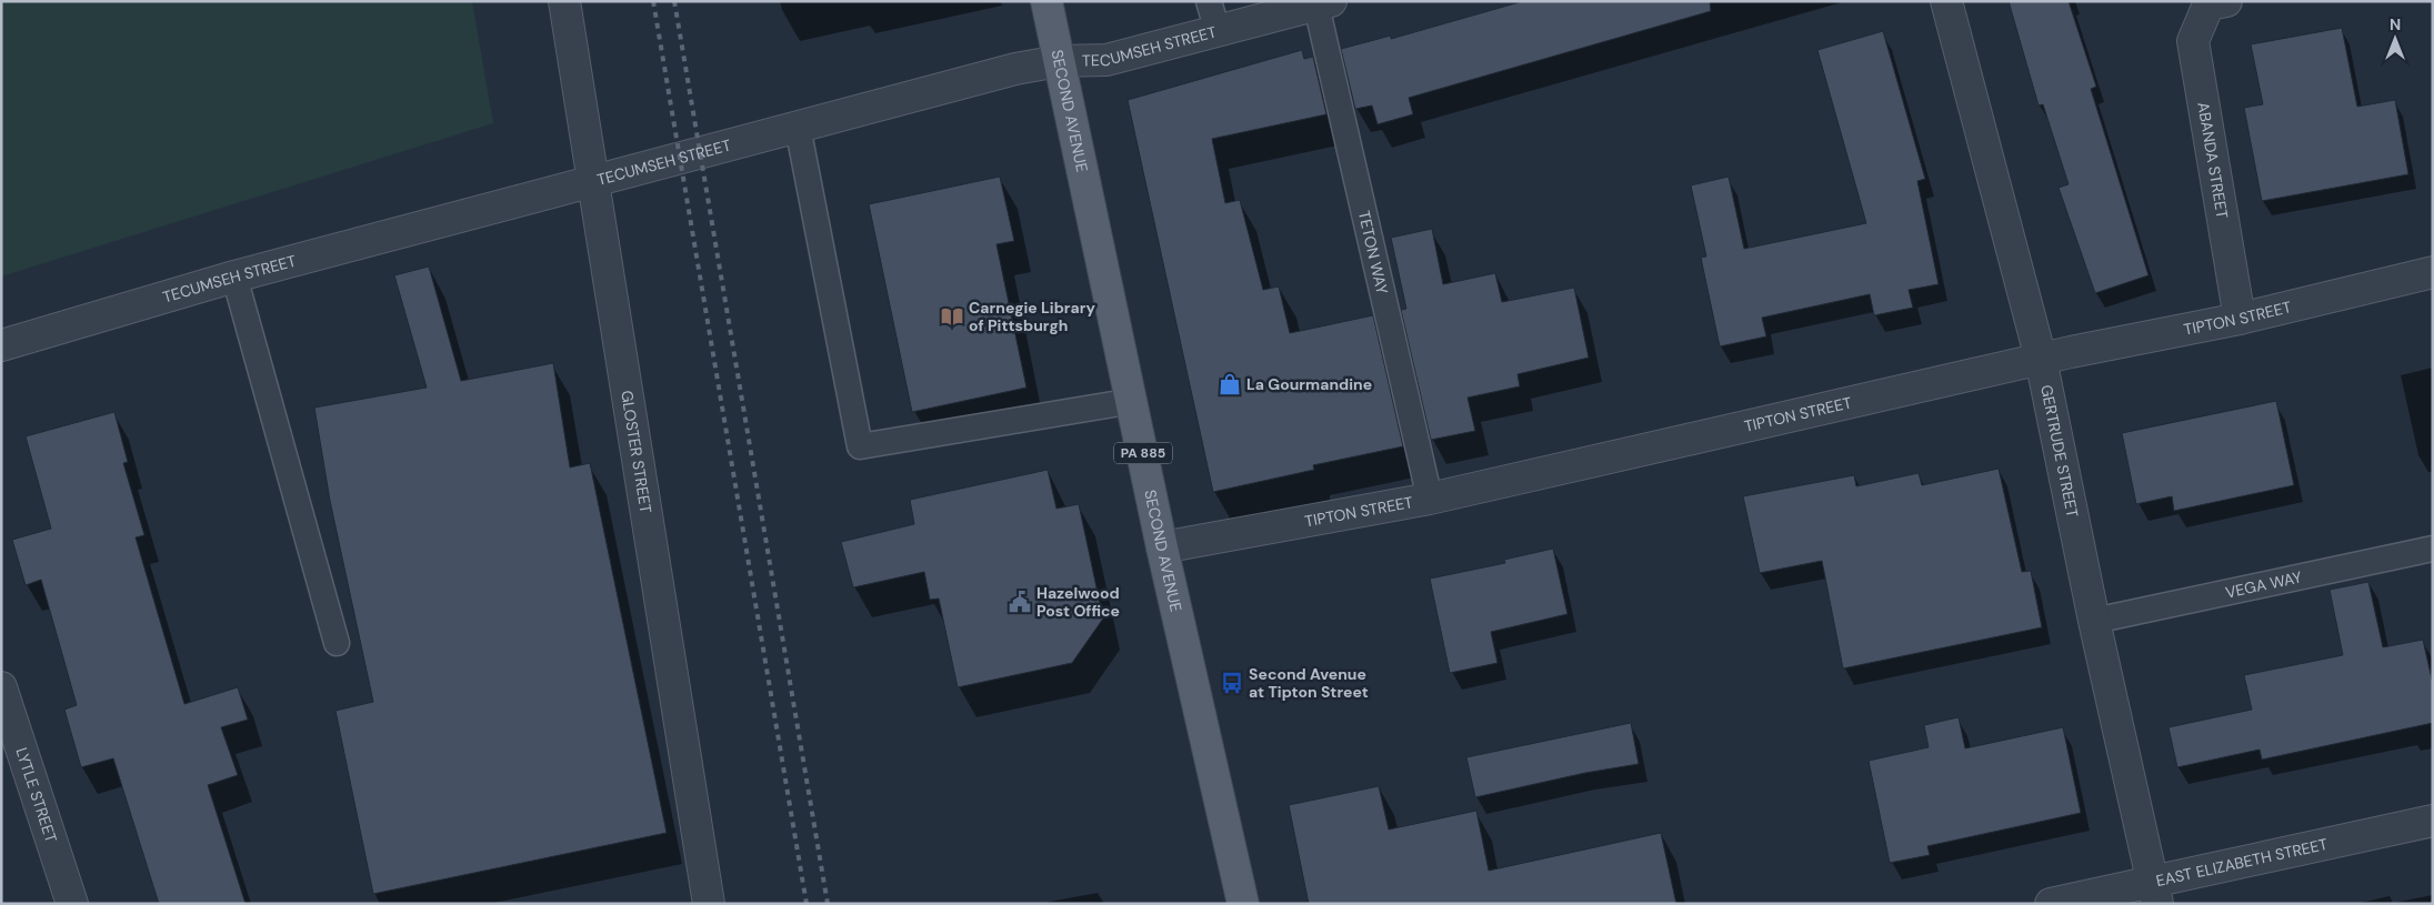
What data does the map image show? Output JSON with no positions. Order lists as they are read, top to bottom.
{
  "streets": {
    "main road": ["SECOND AVENUE", "PA 885"],
    "street": [
      "TECUMSEH STREET",
      "ABANDA STREET",
      "TIPTON STREET",
      "GERTRUDE STREET",
      "GLOSTER STREET",
      "LYTLE STREET",
      "EAST ELIZABETH STREET"
    ],
    "lane": ["TETON WAY", "VEGA WAY"]
  },
  "crossings": [
    ["TECUMSEH STREET", "SECOND AVENUE"],
    ["TECUMSEH STREET", "TETON WAY"],
    ["TECUMSEH STREET", "GLOSTER STREET"],
    ["SECOND AVENUE", "TIPTON STREET"],
    ["ABANDA STREET", "TIPTON STREET"],
    ["TETON WAY", "TIPTON STREET"],
    ["TIPTON STREET", "GERTRUDE STREET"],
    ["GERTRUDE STREET", "VEGA WAY"],
    ["GERTRUDE STREET", "EAST ELIZABETH STREET"]
  ],
  "places": {
    "library": ["Carnegie Library of Pittsburgh"],
    "shop": ["La Gourmandine"],
    "public building": ["Hazelwood Post Office"],
    "bus stop": ["Second Avenue at Tipton Street"]
  },
  "north": "top"
}
